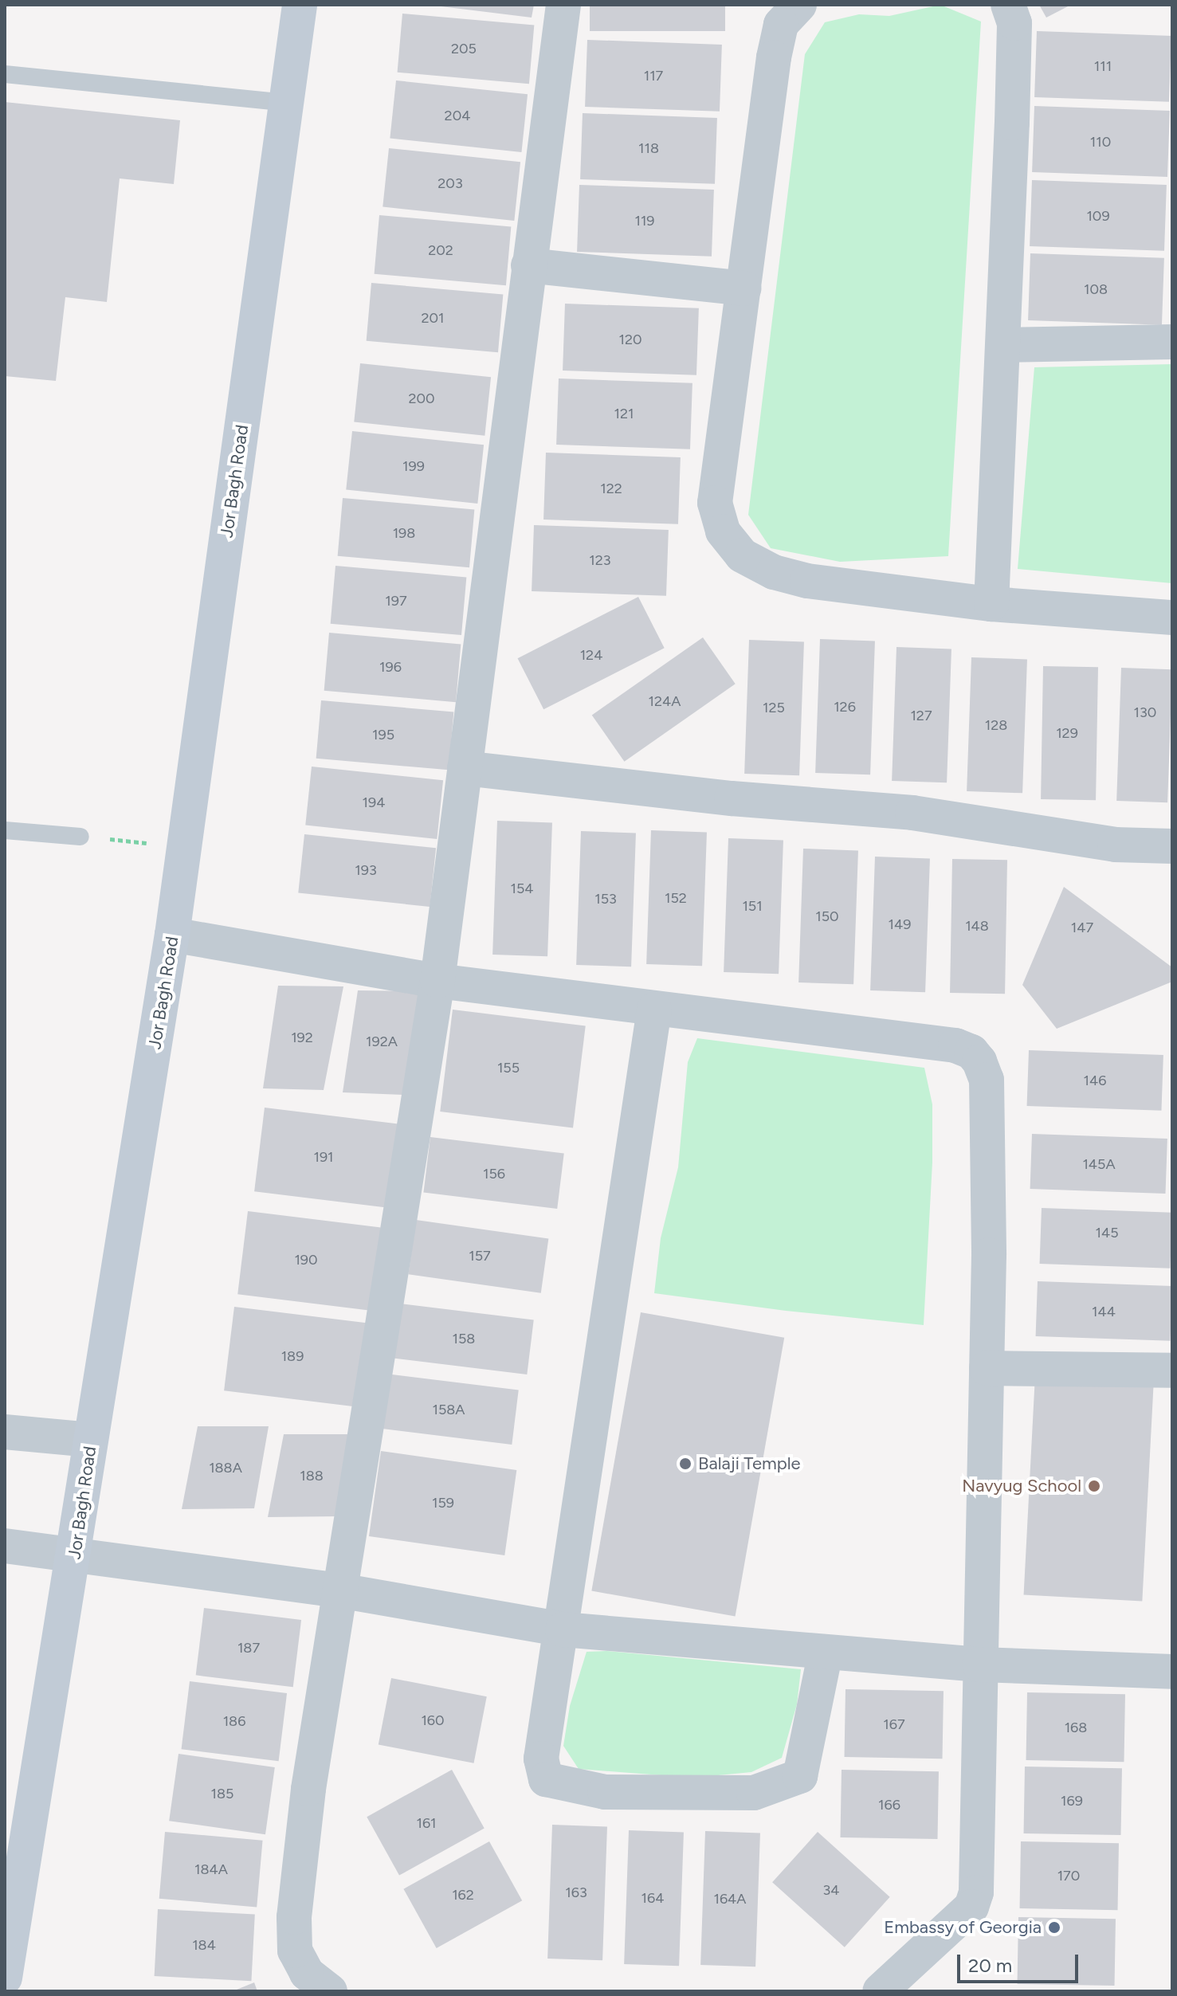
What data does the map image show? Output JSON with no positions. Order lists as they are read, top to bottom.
{
  "streets": {
    "street": ["Jor Bagh Road"]
  },
  "places": ["Balaji Temple", "Navyug School", "Embassy of Georgia"],
  "house_numbers": [
    "205",
    "111",
    "117",
    "204",
    "110",
    "118",
    "203",
    "109",
    "119",
    "202",
    "108",
    "201",
    "120",
    "200",
    "121",
    "199",
    "122",
    "198",
    "123",
    "197",
    "124",
    "196",
    "124A",
    "126",
    "125",
    "130",
    "127",
    "128",
    "129",
    "195",
    "194",
    "193",
    "154",
    "152",
    "153",
    "151",
    "150",
    "149",
    "148",
    "147",
    "192",
    "192A",
    "155",
    "146",
    "191",
    "145A",
    "156",
    "145",
    "157",
    "190",
    "144",
    "158",
    "189",
    "158A",
    "188A",
    "188",
    "159",
    "187",
    "160",
    "186",
    "167",
    "168",
    "185",
    "169",
    "166",
    "161",
    "184A",
    "170",
    "34",
    "163",
    "162",
    "164",
    "164A",
    "184"
  ],
  "scale_bar": "20 m"
}
